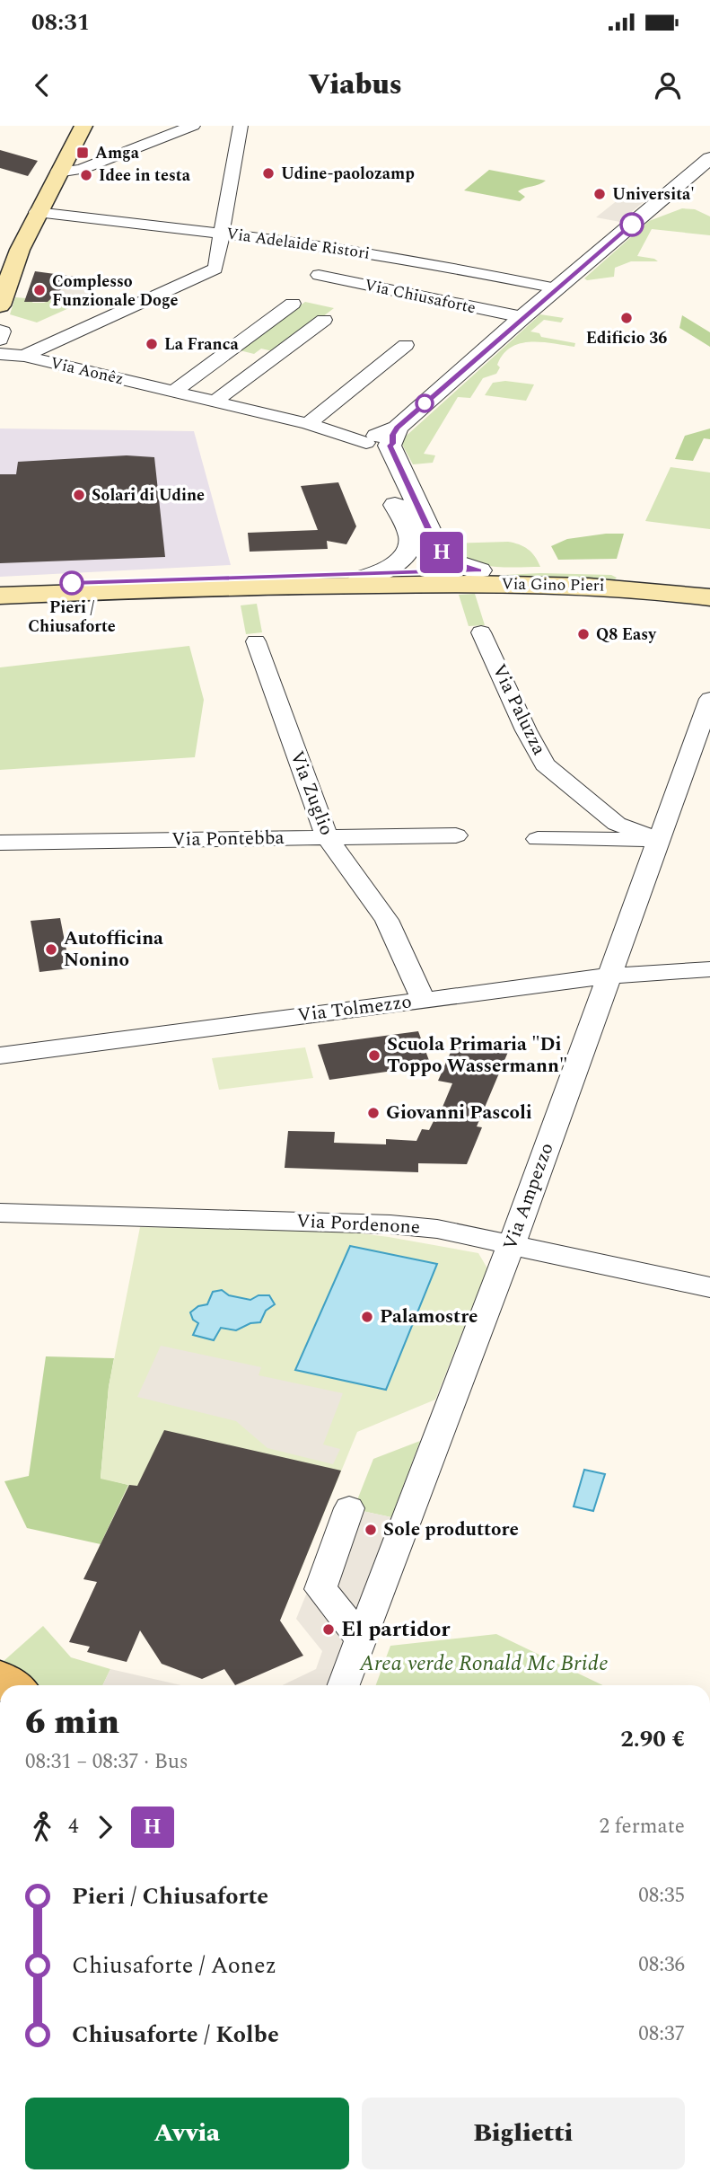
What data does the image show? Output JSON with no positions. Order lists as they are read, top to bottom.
{
  "streets": {
    "main road": ["Via Gino Pieri"],
    "street": [
      "Via Adelaide Ristori",
      "Via Chiusaforte",
      "Via Aonêz",
      "Via Paluzza",
      "Via Zuglio",
      "Via Pontebba",
      "Via Tolmezzo",
      "Via Ampezzo",
      "Via Pordenone"
    ]
  },
  "crossings": [
    ["Via Paluzza", "Via Ampezzo"],
    ["Via Zuglio", "Via Pontebba"],
    ["Via Zuglio", "Via Tolmezzo"],
    ["Via Tolmezzo", "Via Ampezzo"],
    ["Via Ampezzo", "Via Pordenone"]
  ],
  "parks": ["Area verde Ronald Mc Bride"],
  "places": {
    "transit": ["Amga"],
    "other": [
      "Udine-paolozamp",
      "Idee in testa",
      "Universita'",
      "Complesso Funzionale Doge",
      "Edificio 36",
      "La Franca",
      "Solari di Udine",
      "Pieri / Chiusaforte",
      "Q8 Easy",
      "Autofficina Nonino",
      "Scuola Primaria \"Di Toppo Wassermann\"",
      "Giovanni Pascoli",
      "Palamostre",
      "Sole produttore",
      "El partidor"
    ]
  },
  "lines": ["bus line H"],
  "page": {
    "status": "08:31",
    "header": "Viabus",
    "on_map": "H",
    "heading": ["6 min", "08:31 – 08:37 · Bus", "2.90 €"],
    "legs": ["4", "H", "2 fermate"],
    "list": [
      {
        "name": "Pieri / Chiusaforte",
        "value": "08:35"
      },
      {
        "name": "Chiusaforte / Aonez",
        "value": "08:36"
      },
      {
        "name": "Chiusaforte / Kolbe",
        "value": "08:37"
      }
    ],
    "buttons": ["Avvia", "Biglietti"]
  }
}
